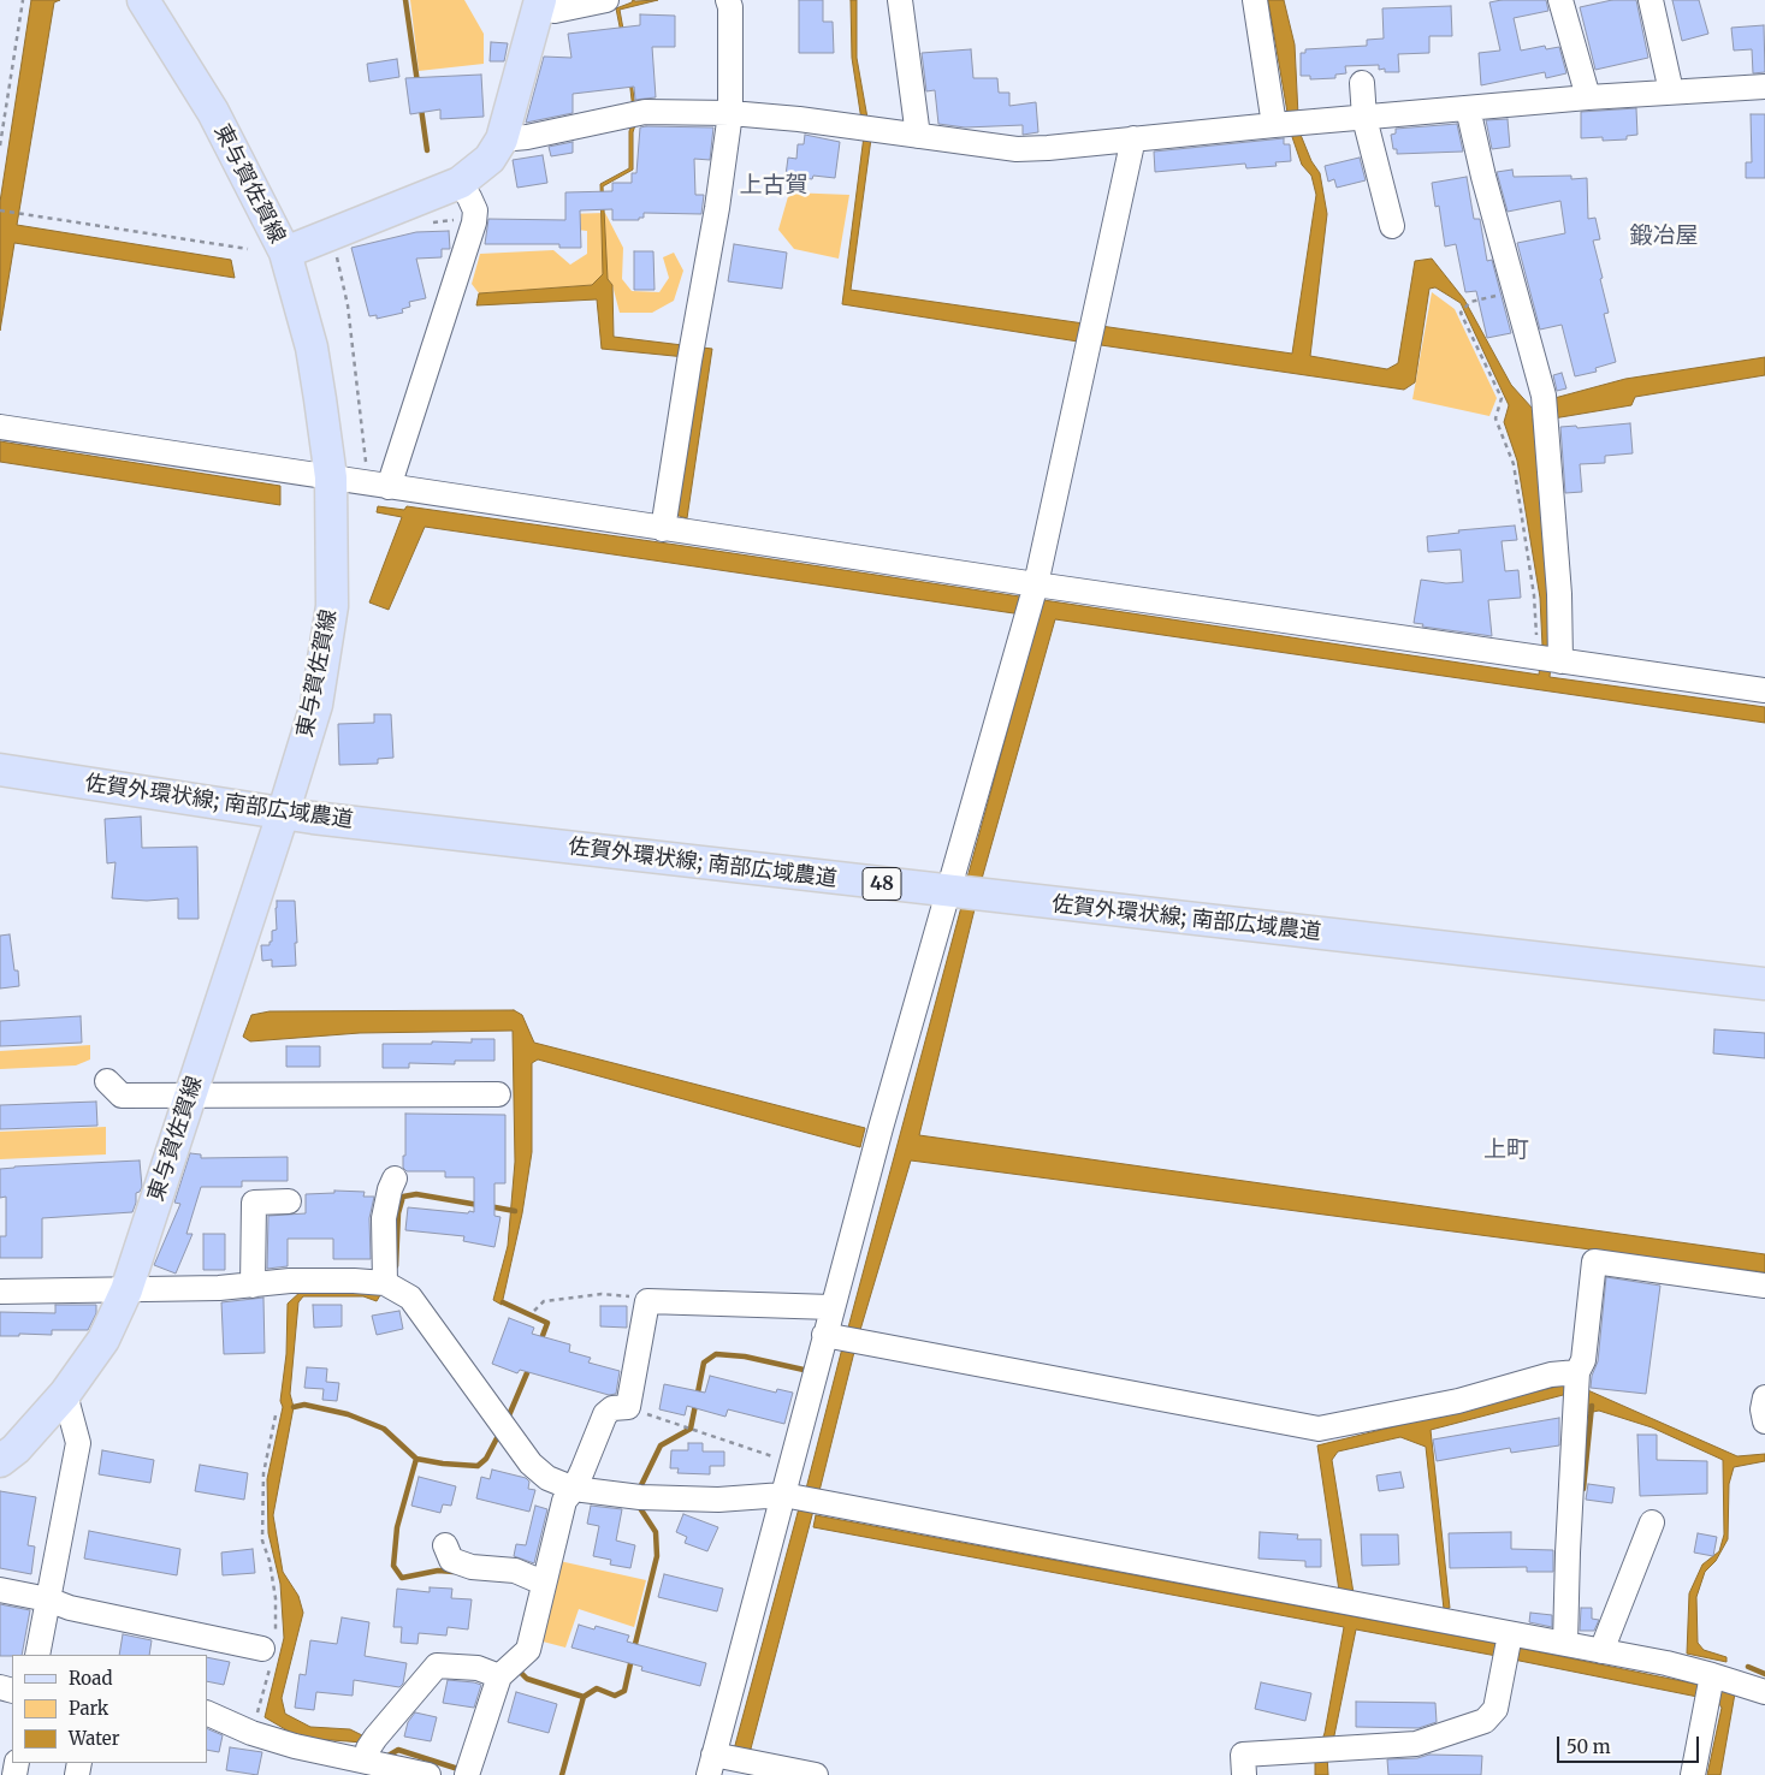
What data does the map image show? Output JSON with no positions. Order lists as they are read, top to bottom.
{
  "streets": {
    "main road": ["東与賀佐賀線", "佐賀外環状線; 南部広域農道", "48"]
  },
  "crossings": [
    ["東与賀佐賀線", "佐賀外環状線; 南部広域農道"]
  ],
  "districts": ["上古賀", "鍛冶屋", "上町"],
  "legend": ["Road", "Park", "Water"],
  "scale_bar": "50 m"
}
